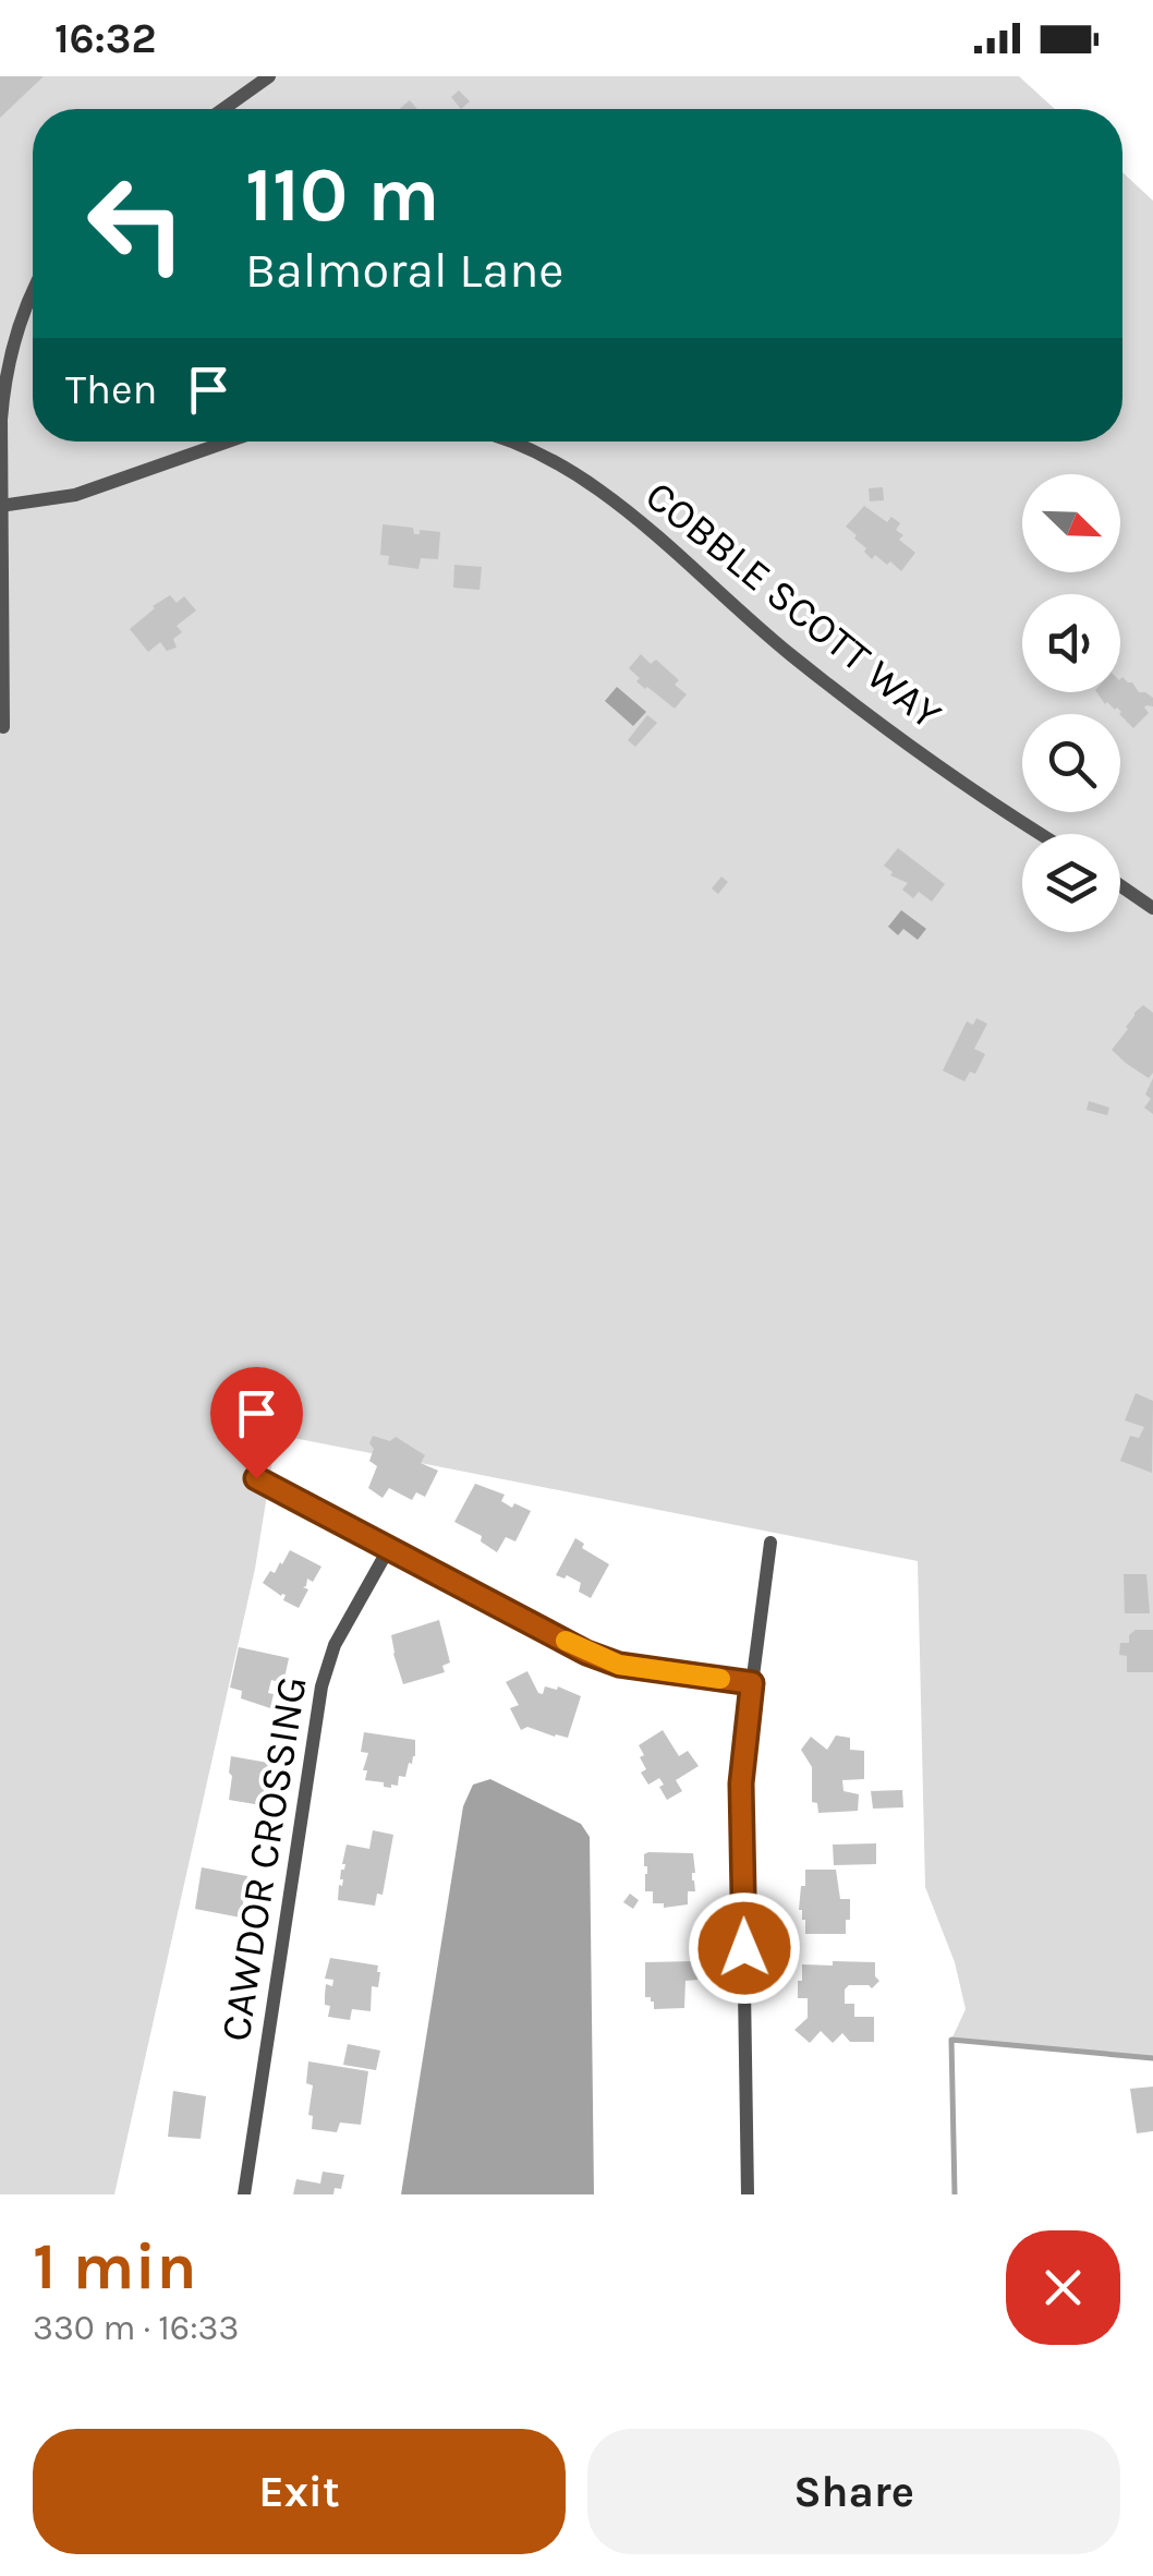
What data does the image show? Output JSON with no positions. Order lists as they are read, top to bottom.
{
  "streets": {
    "street": ["COBBLE SCOTT WAY", "CAWDOR CROSSING"]
  },
  "north": "bottom right",
  "page": {
    "status": "16:32",
    "turn": ["110 m", "Balmoral Lane"],
    "then": "Then",
    "heading": ["1 min", "330 m · 16:33"],
    "buttons": ["Exit", "Share"]
  }
}
